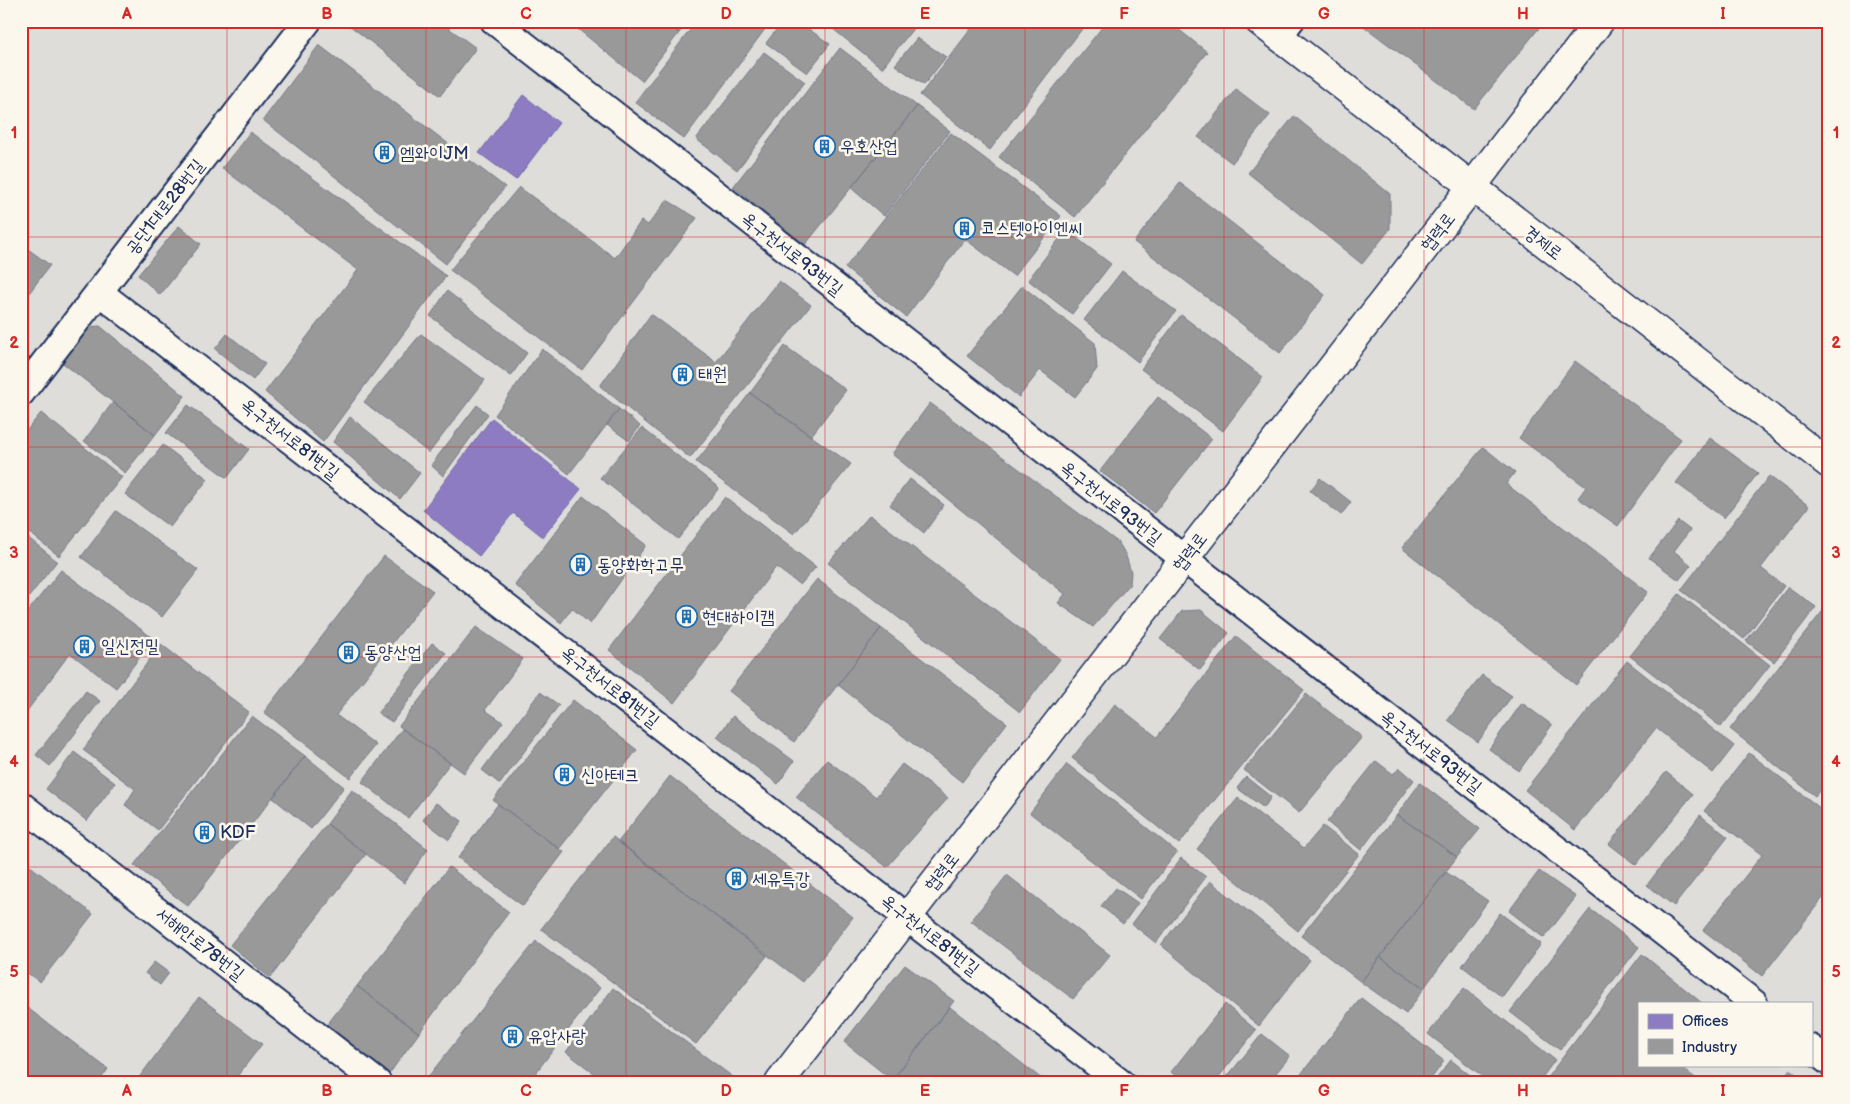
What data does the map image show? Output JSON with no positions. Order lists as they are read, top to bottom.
{
  "streets": {
    "street": [
      "공단1대로28번길",
      "협력로",
      "경제로",
      "옥구천서로93번길",
      "옥구천서로81번길",
      "서해안로78번길"
    ]
  },
  "crossings": [
    ["공단1대로28번길", "옥구천서로81번길"],
    ["협력로", "경제로"],
    ["협력로", "옥구천서로93번길"],
    ["협력로", "옥구천서로81번길"]
  ],
  "places": {
    "building": [
      "우호산업",
      "엠와이JM",
      "코스텟아이엔씨",
      "태원",
      "동양화학고무",
      "현대하이캠",
      "일신정밀",
      "동양산업",
      "신아테크",
      "KDF",
      "세유특강",
      "유압사랑"
    ]
  },
  "legend": ["Offices", "Industry"],
  "grid": {
    "columns": [
      "A",
      "B",
      "C",
      "D",
      "E",
      "F",
      "G",
      "H",
      "I"
    ],
    "rows": [
      "1",
      "2",
      "3",
      "4",
      "5"
    ]
  }
}
